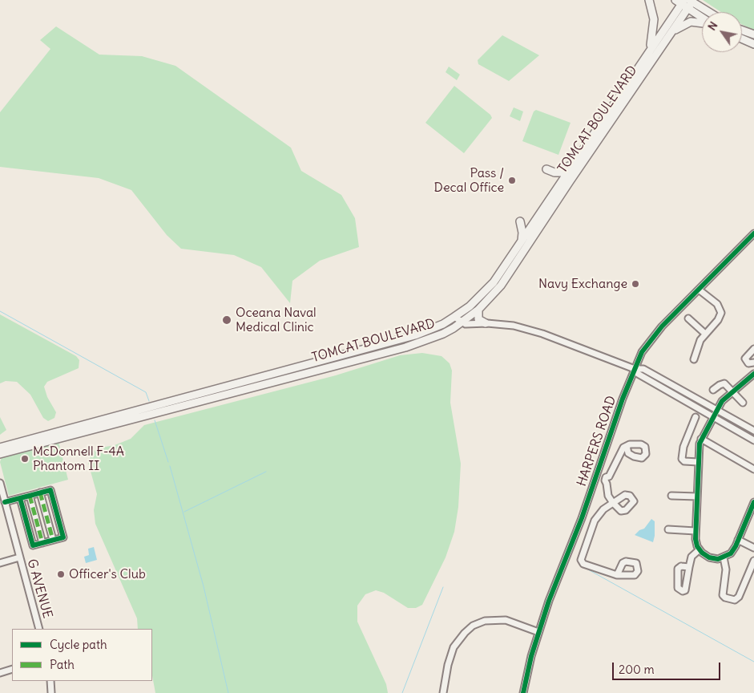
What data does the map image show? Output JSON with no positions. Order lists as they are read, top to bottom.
{
  "streets": {
    "main road": ["TOMCAT BOULEVARD"],
    "street": ["HARPERS ROAD", "G AVENUE"]
  },
  "places": [
    "Pass / Decal Office",
    "Navy Exchange",
    "Oceana Naval Medical Clinic",
    "McDonnell F-4A Phantom II",
    "Officer's Club"
  ],
  "legend": ["Cycle path", "Path"],
  "scale_bar": "200 m",
  "north": "top left"
}
